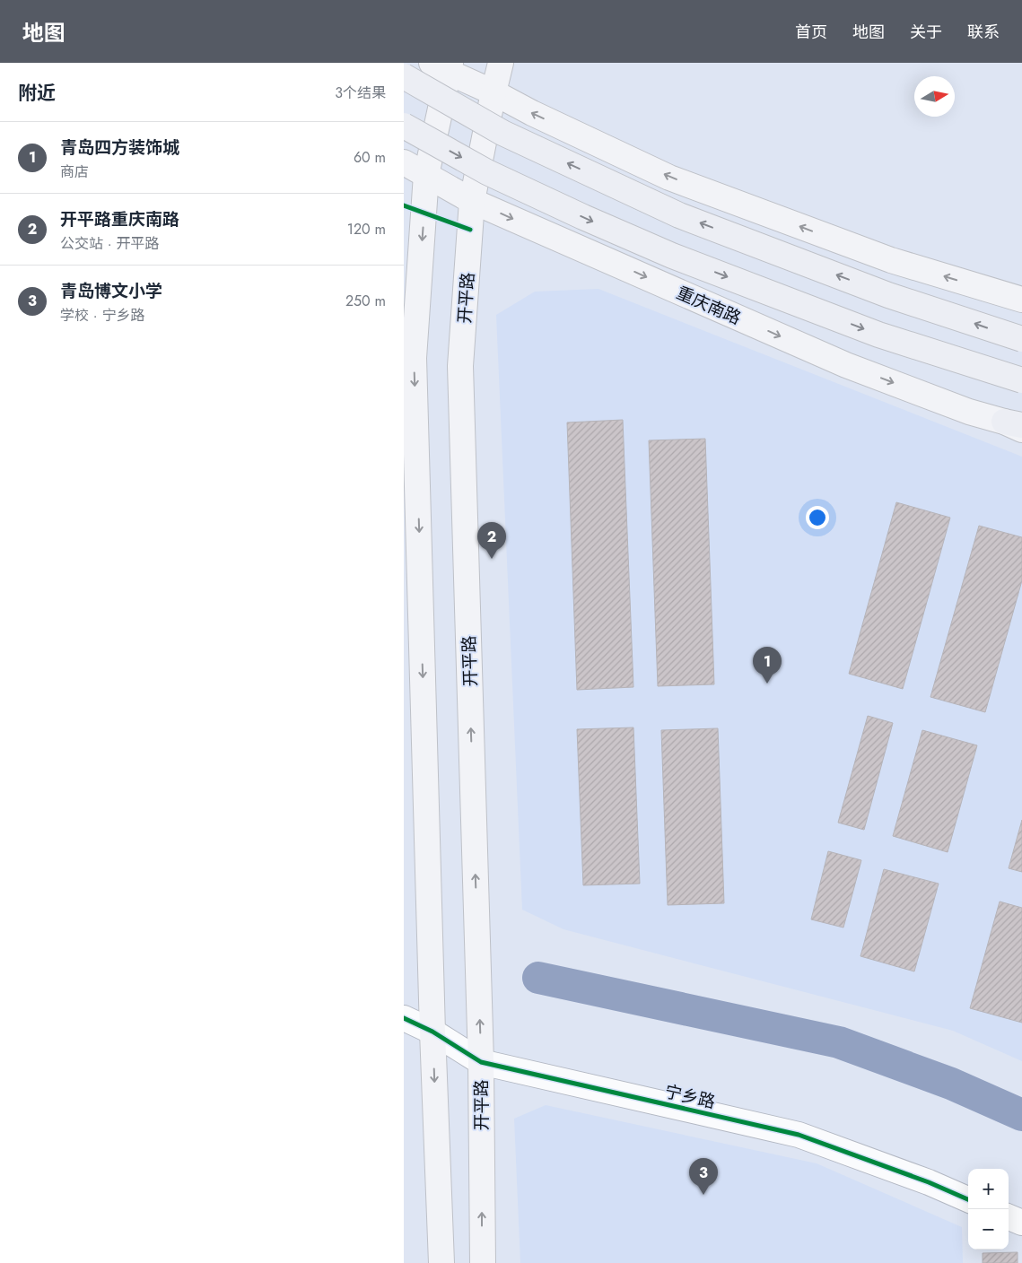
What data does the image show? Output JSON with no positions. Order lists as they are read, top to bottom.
{
  "streets": {
    "main road": ["开平路", "重庆南路"],
    "street": ["宁乡路"]
  },
  "crossings": [
    ["开平路", "重庆南路"],
    ["开平路", "宁乡路"]
  ],
  "north": "right",
  "page": {
    "header": "地图",
    "nav": [
      "首页",
      "地图",
      "关于",
      "联系"
    ],
    "heading": ["附近", "3个结果"],
    "list": [
      {
        "mark": "1",
        "name": "青岛四方装饰城",
        "note": "商店",
        "value": "60 m"
      },
      {
        "mark": "2",
        "name": "开平路重庆南路",
        "note": "公交站 · 开平路",
        "value": "120 m"
      },
      {
        "mark": "3",
        "name": "青岛博文小学",
        "note": "学校 · 宁乡路",
        "value": "250 m"
      }
    ],
    "pins": ["2", "1", "3"],
    "map_buttons": ["+", "−"]
  }
}
